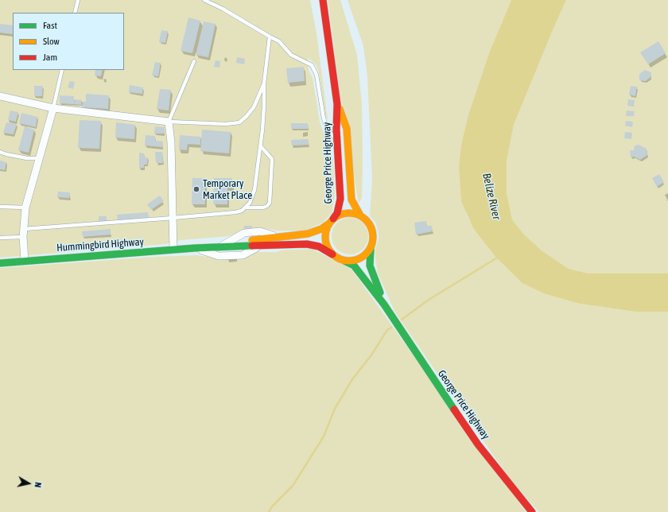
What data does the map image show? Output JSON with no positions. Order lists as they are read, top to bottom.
{
  "streets": {
    "main road": ["George Price Highway", "Hummingbird Highway"]
  },
  "crossings": [
    ["George Price Highway", "Hummingbird Highway"]
  ],
  "water": ["Belize River"],
  "places": ["Temporary Market Place"],
  "legend": ["Fast", "Slow", "Jam"],
  "north": "right"
}
